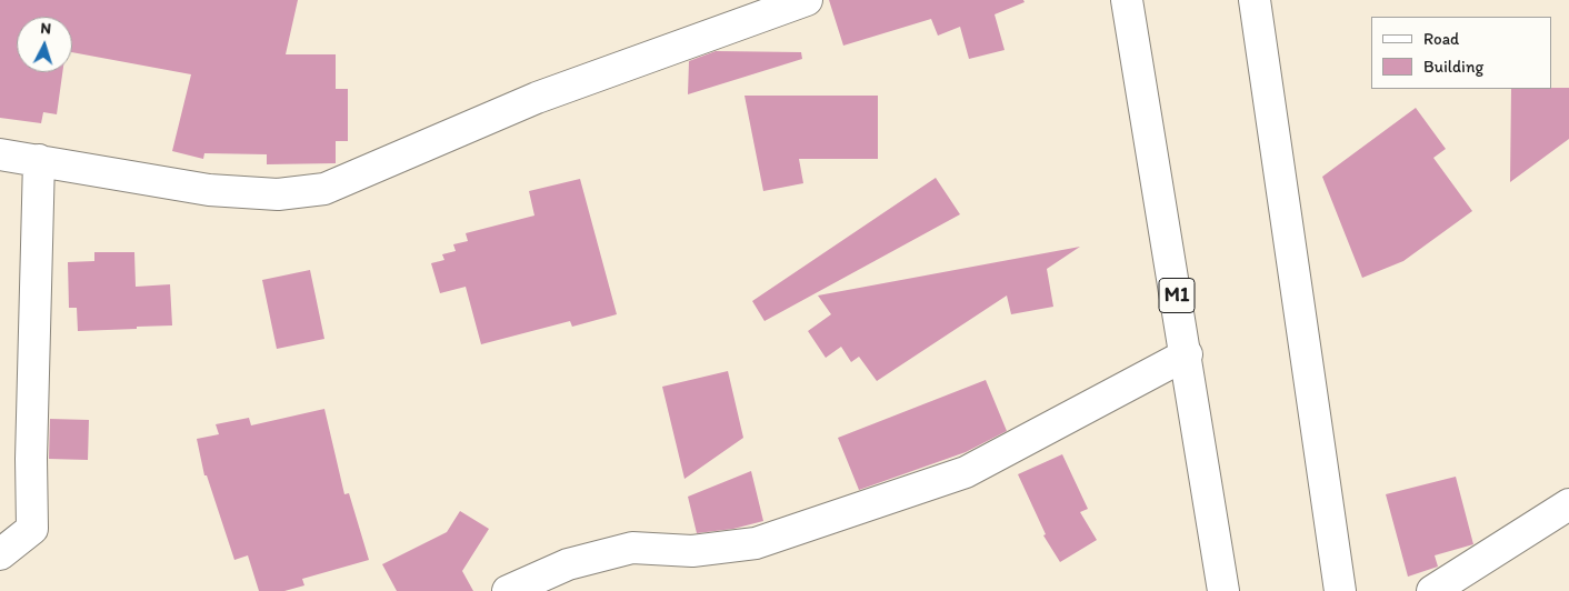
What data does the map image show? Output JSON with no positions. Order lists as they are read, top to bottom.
{
  "streets": {
    "main road": ["M1"]
  },
  "legend": ["Road", "Building"],
  "north": "top"
}
